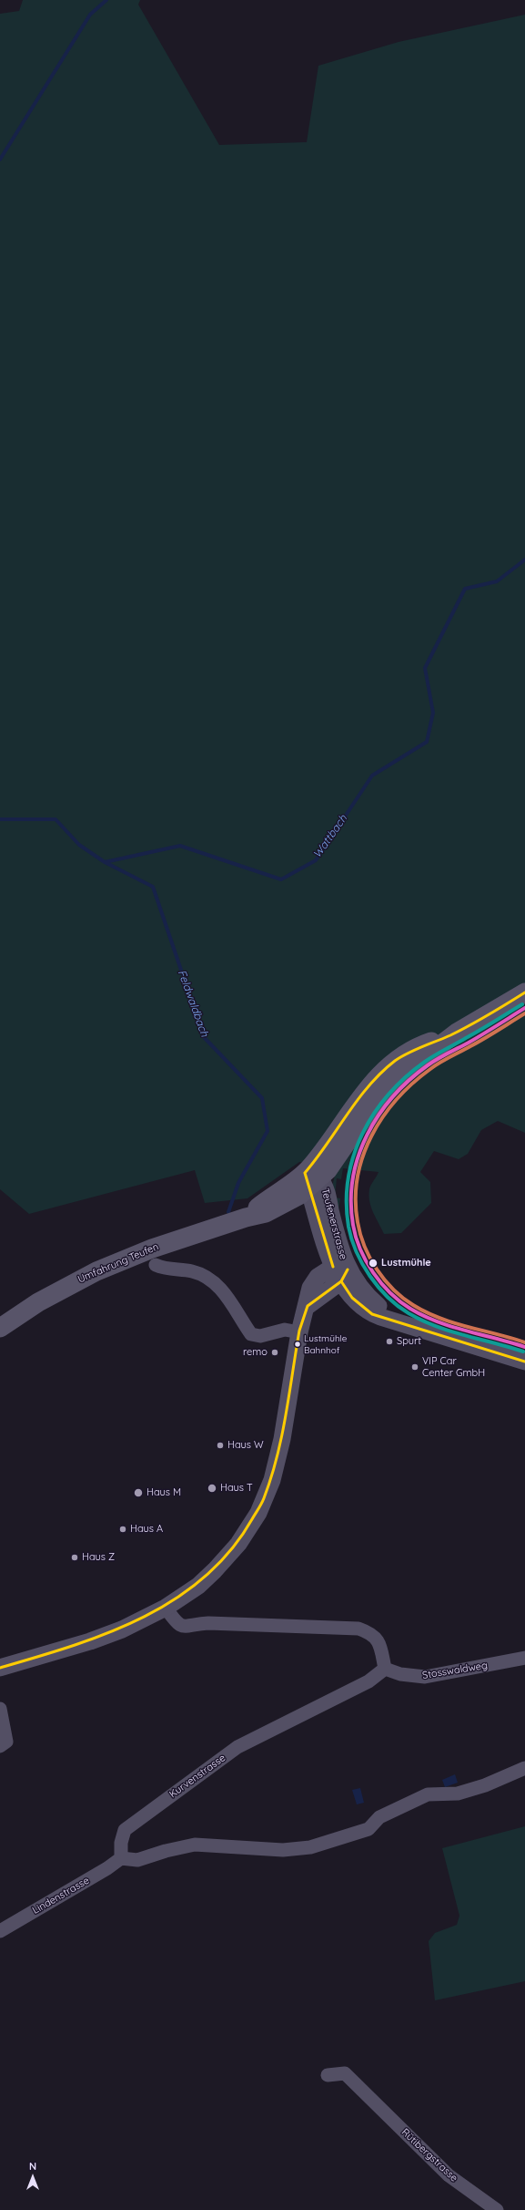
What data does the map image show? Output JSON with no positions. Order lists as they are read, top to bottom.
{
  "streets": {
    "main road": ["Umfahrung Teufen"],
    "street": [
      "Teufenerstrasse",
      "Stosswaldweg",
      "Kurvenstrasse",
      "Lindenstrasse",
      "Rütibergstrasse"
    ]
  },
  "crossings": [
    ["Teufenerstrasse", "Umfahrung Teufen"],
    ["Stosswaldweg", "Kurvenstrasse"],
    ["Kurvenstrasse", "Lindenstrasse"]
  ],
  "water": ["Wattbach", "Feldwaldbach"],
  "places": [
    "Lustmühle",
    "Spurt",
    "Lustmühle Bahnhof",
    "remo",
    "VIP Car Center GmbH",
    "Haus W",
    "Haus T",
    "Haus M",
    "Haus A",
    "Haus Z"
  ],
  "north": "top"
}
